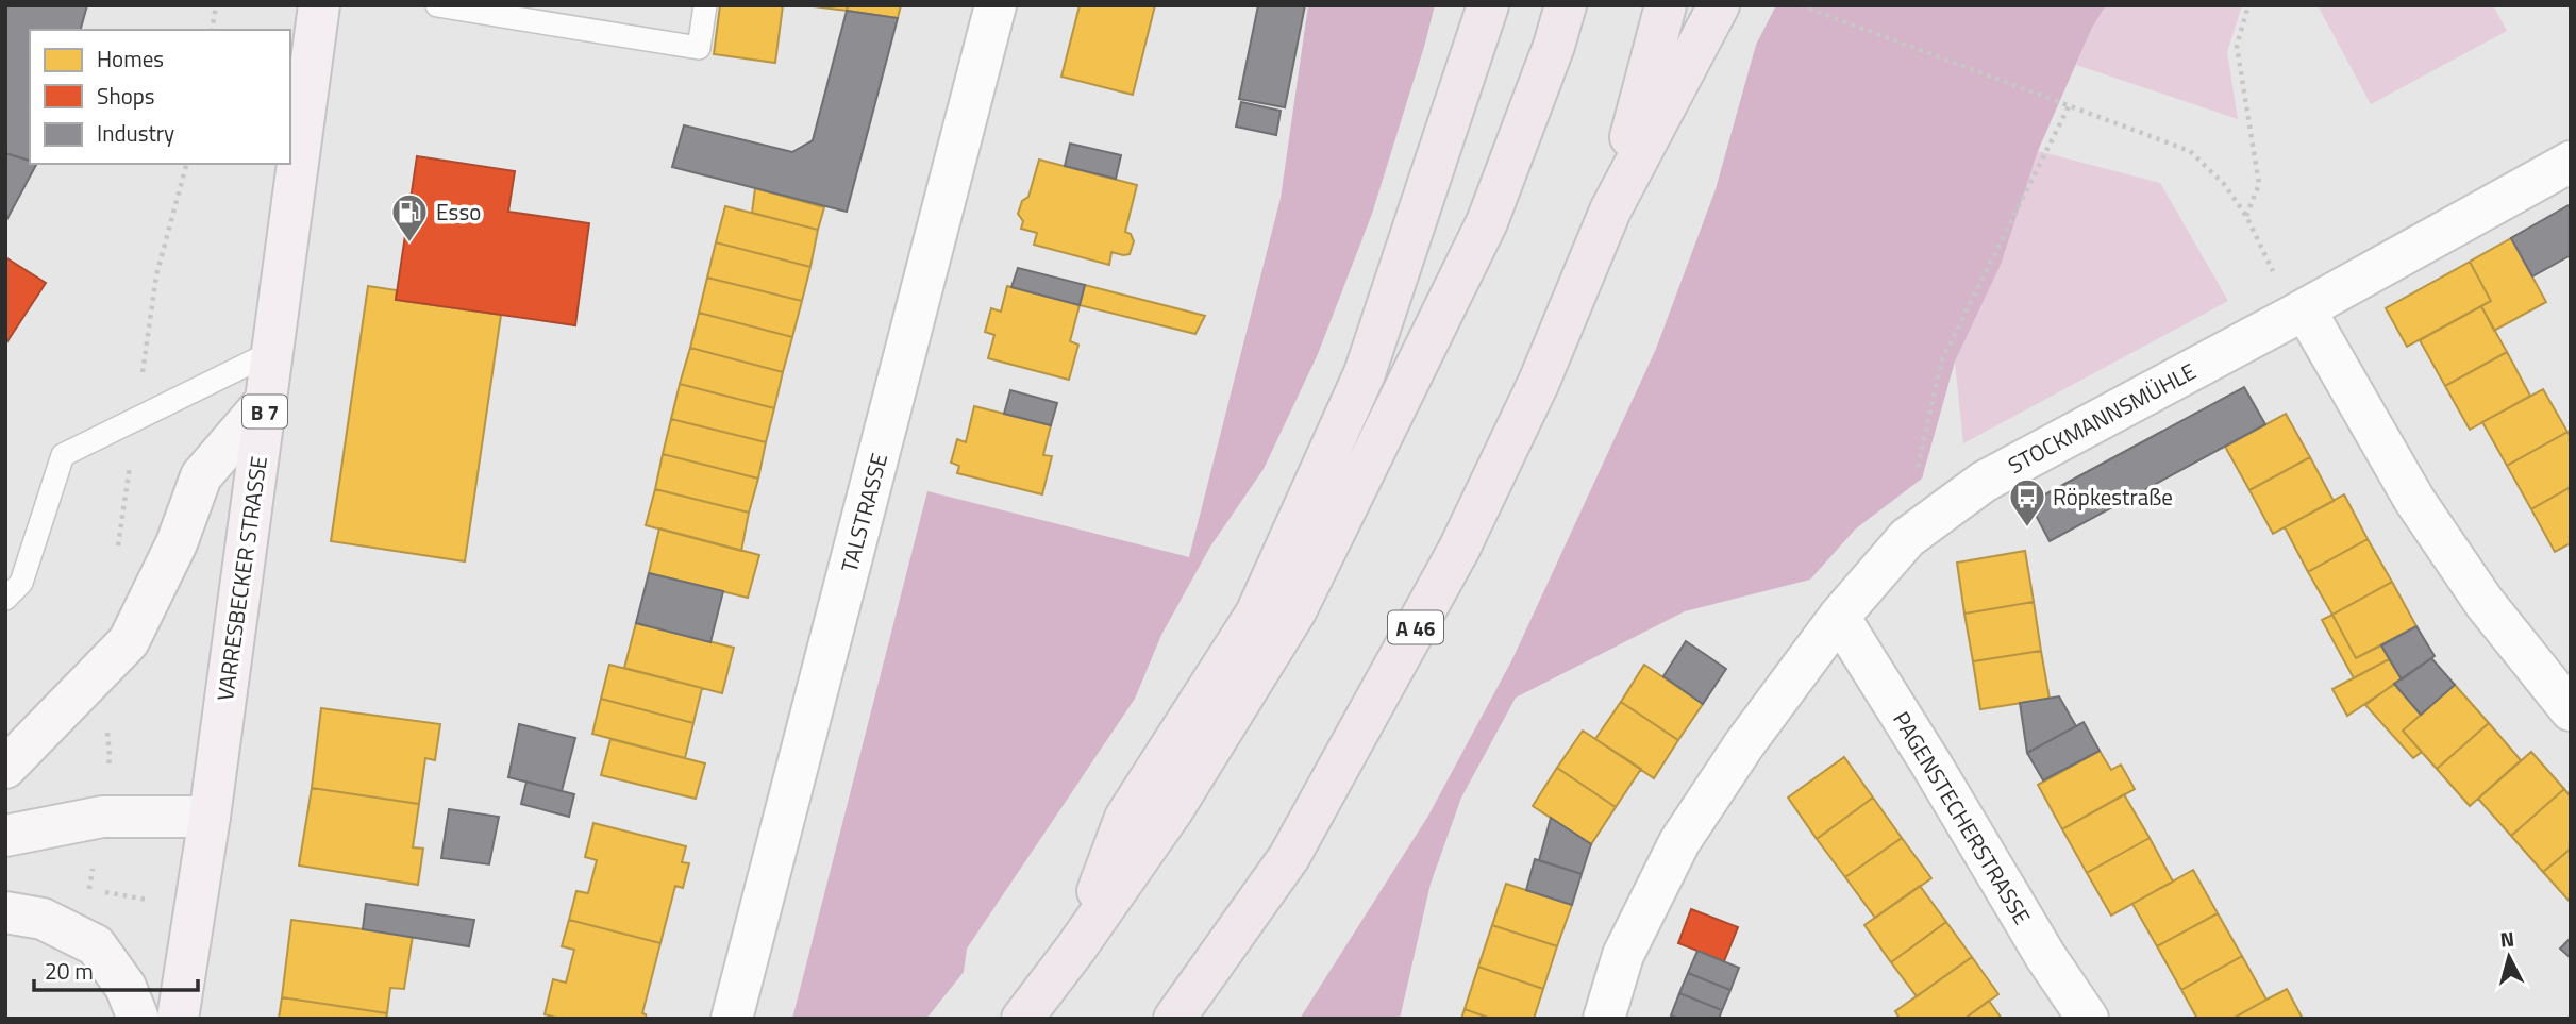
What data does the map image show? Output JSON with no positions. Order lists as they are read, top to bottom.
{
  "streets": {
    "highway": ["A 46"],
    "main road": ["B 7", "VARRESBECKER STRASSE"],
    "street": ["STOCKMANNSMÜHLE", "TALSTRASSE", "PAGENSTECHERSTRASSE"]
  },
  "crossings": [
    ["STOCKMANNSMÜHLE", "PAGENSTECHERSTRASSE"]
  ],
  "places": {
    "fuel station": ["Esso"],
    "bus stop": ["Röpkestraße"]
  },
  "legend": ["Homes", "Shops", "Industry"],
  "scale_bar": "20 m",
  "north": "top"
}
